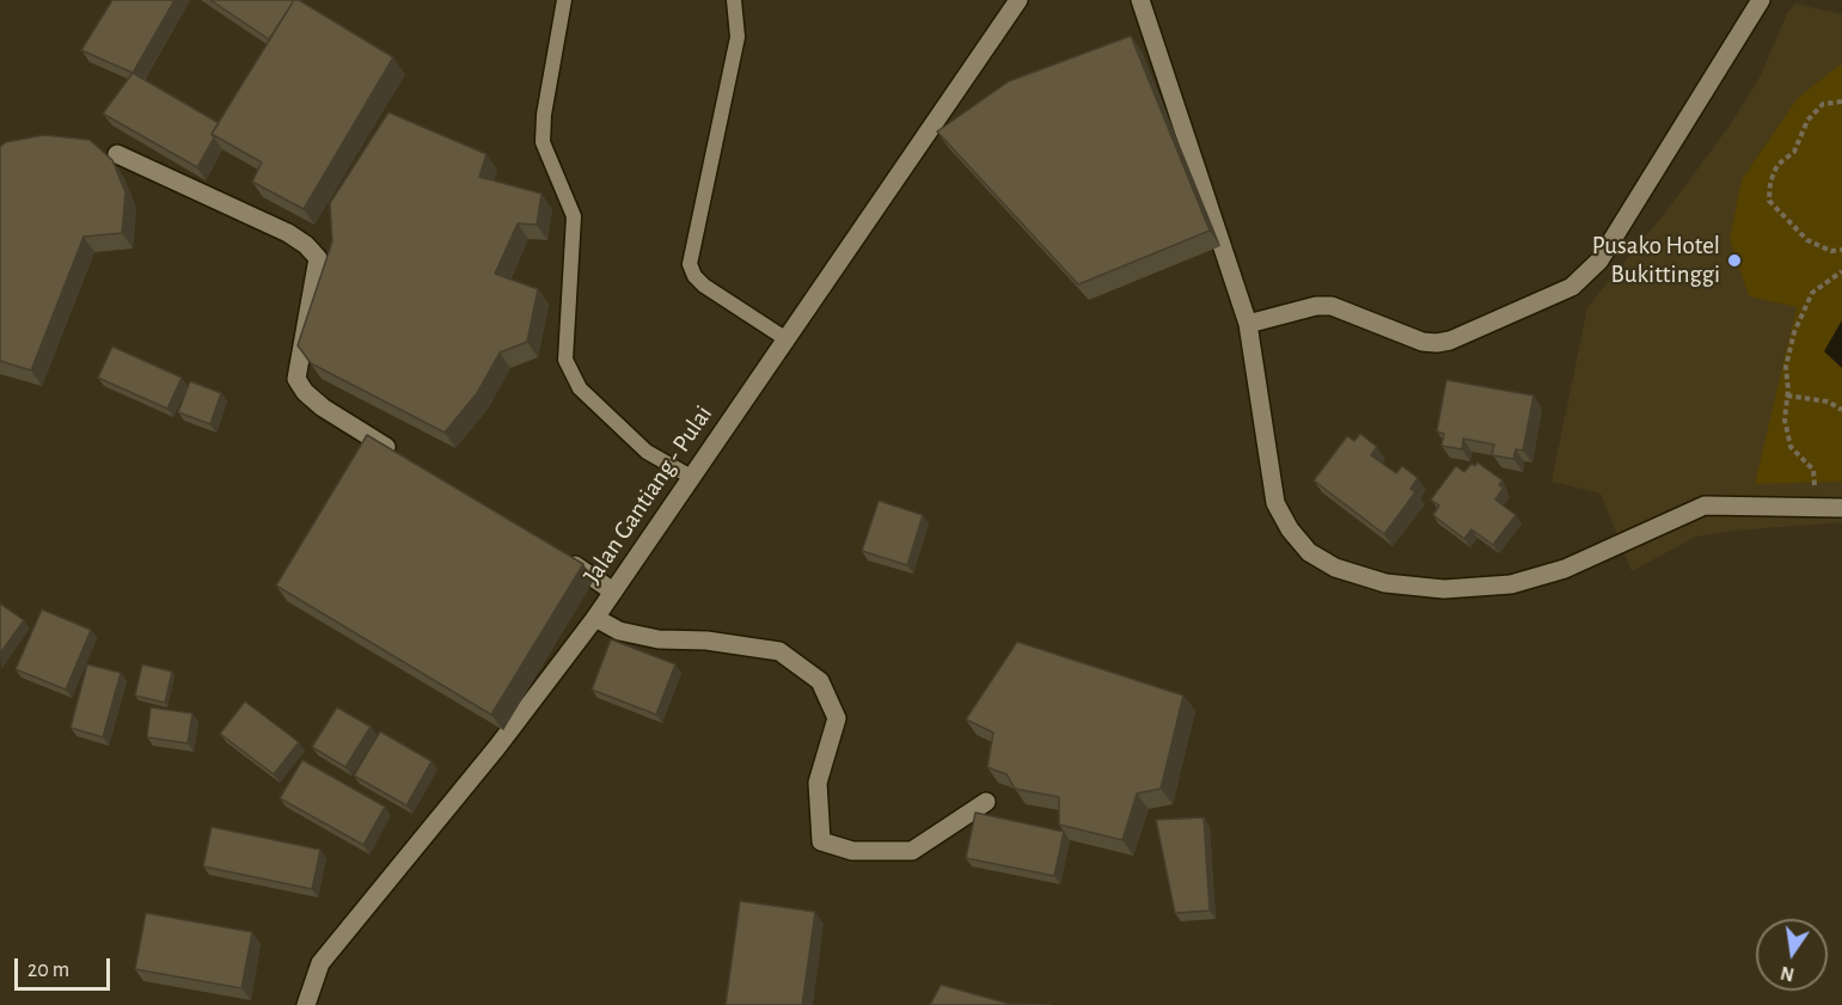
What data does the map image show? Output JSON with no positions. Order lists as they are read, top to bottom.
{
  "streets": {
    "street": ["Jalan Gantiang - Pulai"]
  },
  "places": ["Pusako Hotel Bukittinggi"],
  "scale_bar": "20 m",
  "north": "bottom"
}
